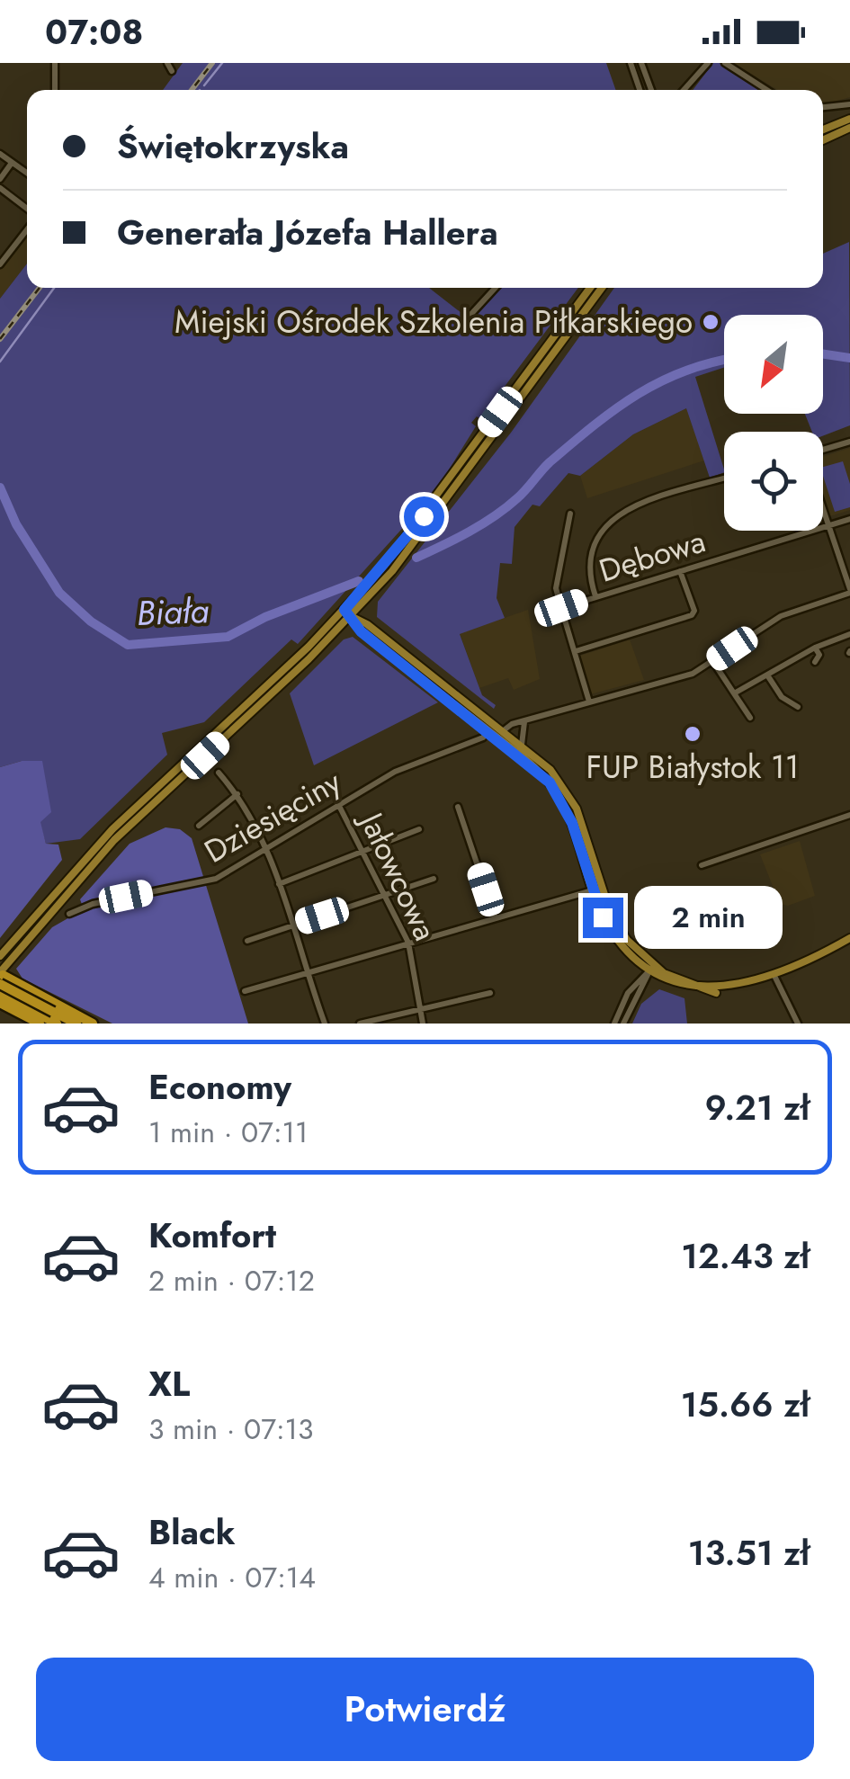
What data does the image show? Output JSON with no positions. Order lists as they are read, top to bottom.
{
  "streets": {
    "street": ["Dębowa", "Dziesięciny", "Jałowcowa"]
  },
  "crossings": [
    ["Dziesięciny", "Jałowcowa"]
  ],
  "water": ["Biała"],
  "places": ["Miejski Ośrodek Szkolenia Piłkarskiego", "FUP Białystok 11"],
  "north": "bottom left",
  "page": {
    "status": "07:08",
    "banner": ["Świętokrzyska", "Generała Józefa Hallera"],
    "bubble": "2 min",
    "list": [
      {
        "name": "Economy",
        "note": "1 min · 07:11",
        "value": "9.21 zł"
      },
      {
        "name": "Komfort",
        "note": "2 min · 07:12",
        "value": "12.43 zł"
      },
      {
        "name": "XL",
        "note": "3 min · 07:13",
        "value": "15.66 zł"
      },
      {
        "name": "Black",
        "note": "4 min · 07:14",
        "value": "13.51 zł"
      }
    ],
    "buttons": "Potwierdź"
  }
}
